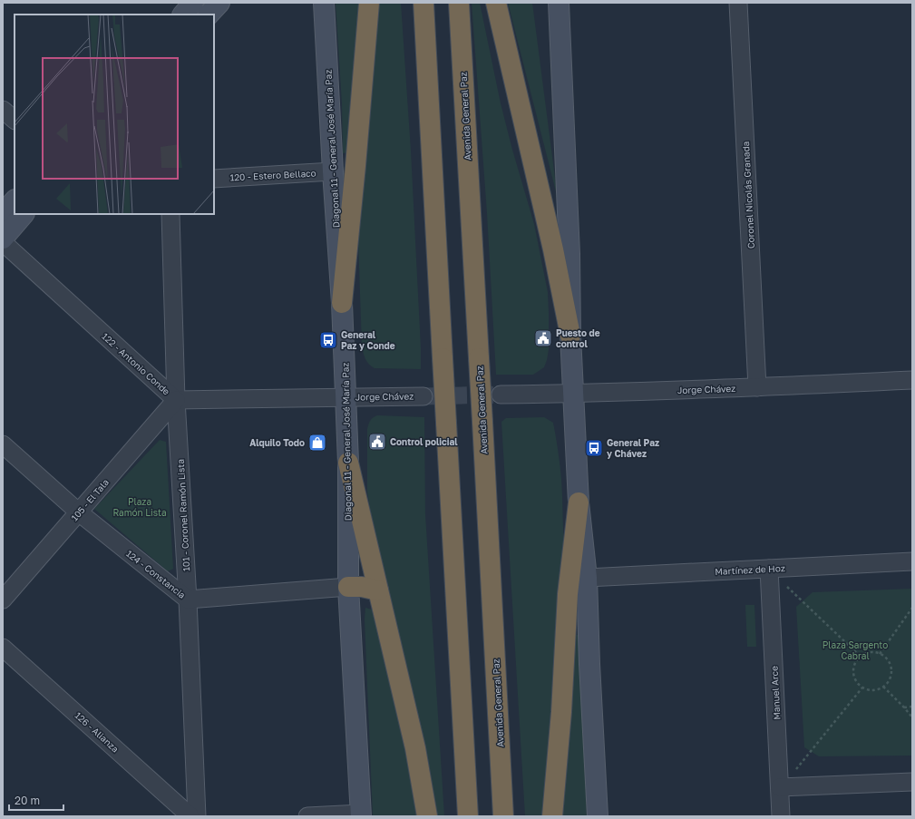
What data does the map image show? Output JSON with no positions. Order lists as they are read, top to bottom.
{
  "streets": {
    "highway": ["Avenida General Paz"],
    "street": [
      "Diagonal 11 - General José María Paz",
      "120 - Estero Bellaco",
      "Coronel Nicolás Granada",
      "122 - Antonio Conde",
      "Jorge Chávez",
      "105 - El Tala",
      "101 - Coronel Ramón Lista",
      "Martínez de Hoz",
      "124 - Constancia",
      "Manuel Arce",
      "126 - Alianza"
    ]
  },
  "crossings": [
    ["Diagonal 11 - General José María Paz", "120 - Estero Bellaco"],
    ["Diagonal 11 - General José María Paz", "122 - Antonio Conde"],
    ["Diagonal 11 - General José María Paz", "Jorge Chávez"],
    ["Diagonal 11 - General José María Paz", "124 - Constancia"],
    ["Coronel Nicolás Granada", "Jorge Chávez"],
    ["122 - Antonio Conde", "Jorge Chávez"],
    ["122 - Antonio Conde", "105 - El Tala"],
    ["122 - Antonio Conde", "101 - Coronel Ramón Lista"],
    ["105 - El Tala", "101 - Coronel Ramón Lista"],
    ["105 - El Tala", "124 - Constancia"],
    ["101 - Coronel Ramón Lista", "124 - Constancia"],
    ["Martínez de Hoz", "Manuel Arce"]
  ],
  "parks": ["Plaza Ramón Lista", "Plaza Sargento Cabral"],
  "places": {
    "public building": ["Puesto de control", "Control policial"],
    "bus stop": ["General Paz y Conde", "General Paz y Chávez"],
    "shop": ["Alquilo Todo"]
  },
  "scale_bar": "20 m"
}
